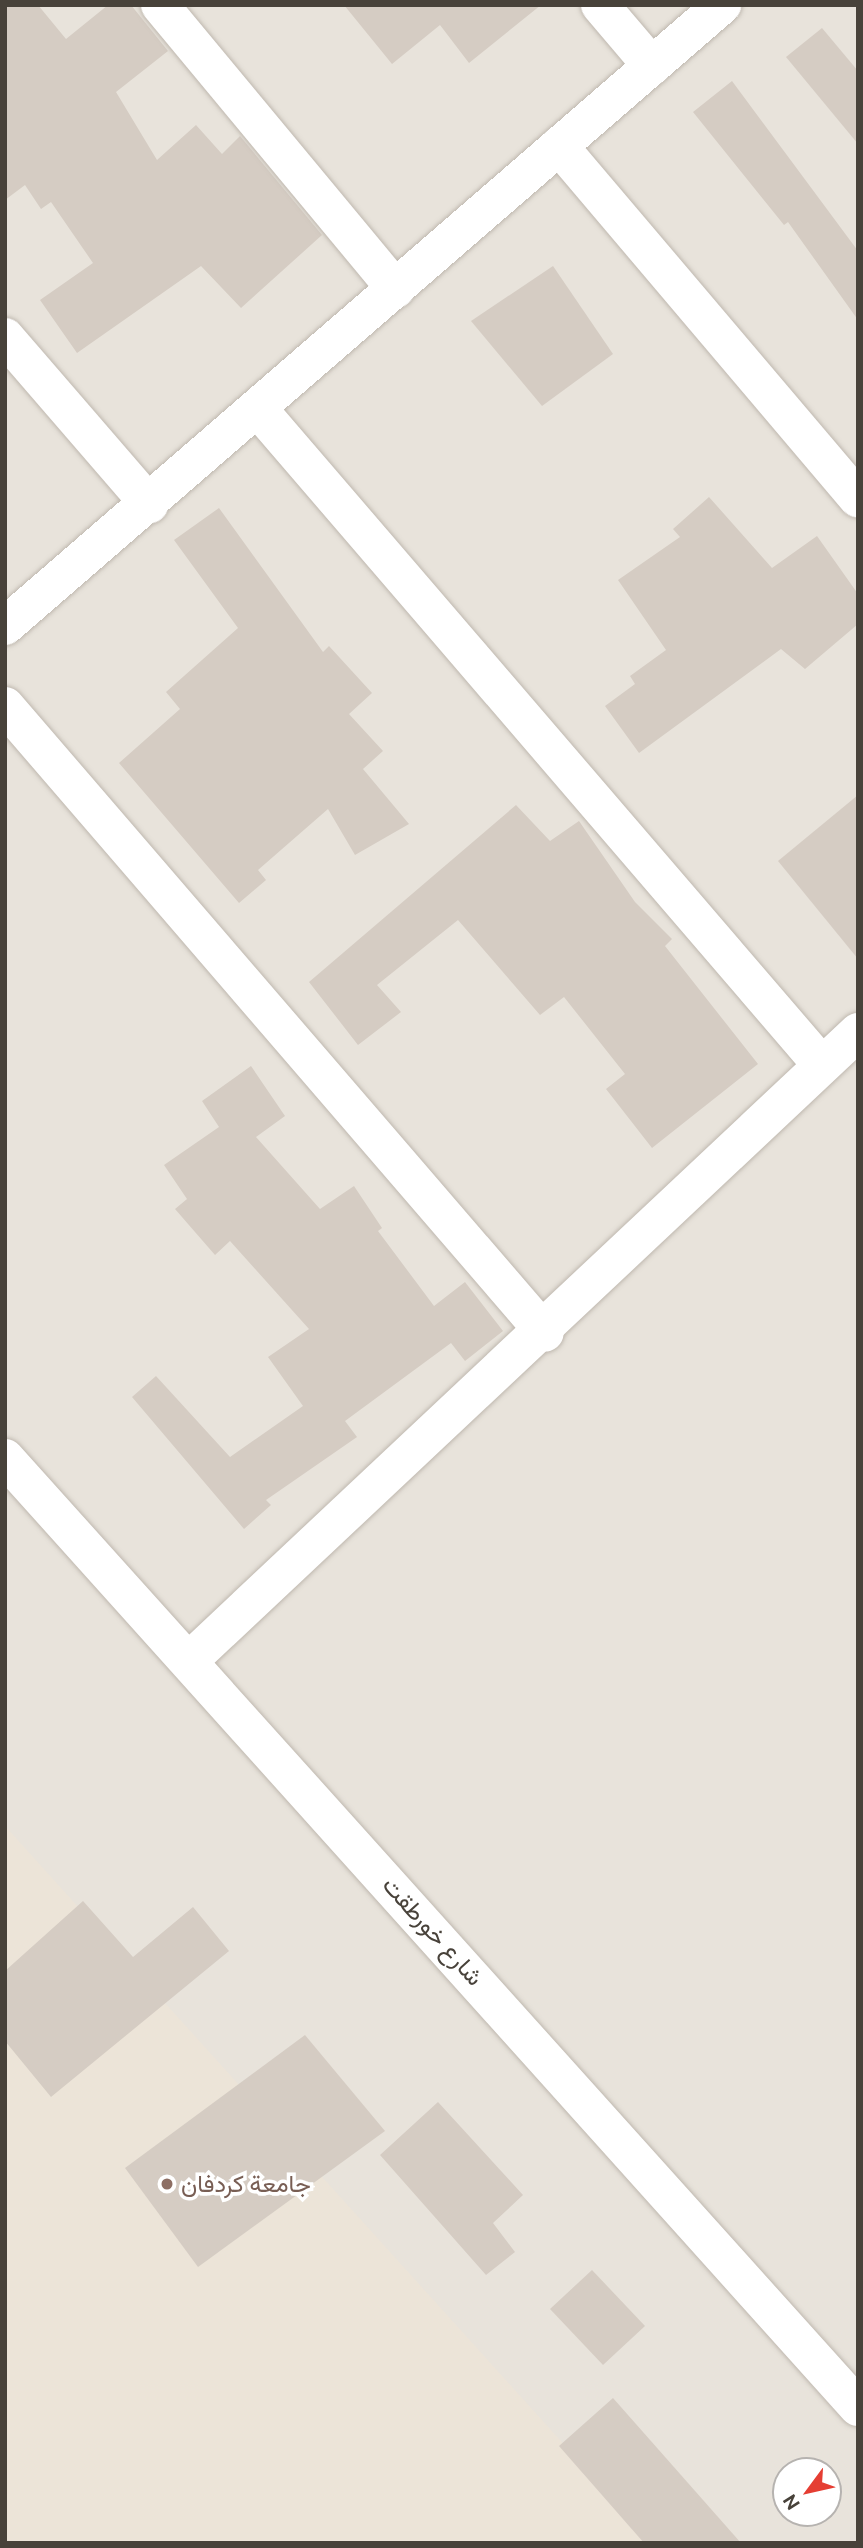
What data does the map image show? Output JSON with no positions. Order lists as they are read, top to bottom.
{
  "streets": {
    "street": ["شارع خورطقت"]
  },
  "places": ["جامعة كردفان"],
  "north": "bottom left"
}
